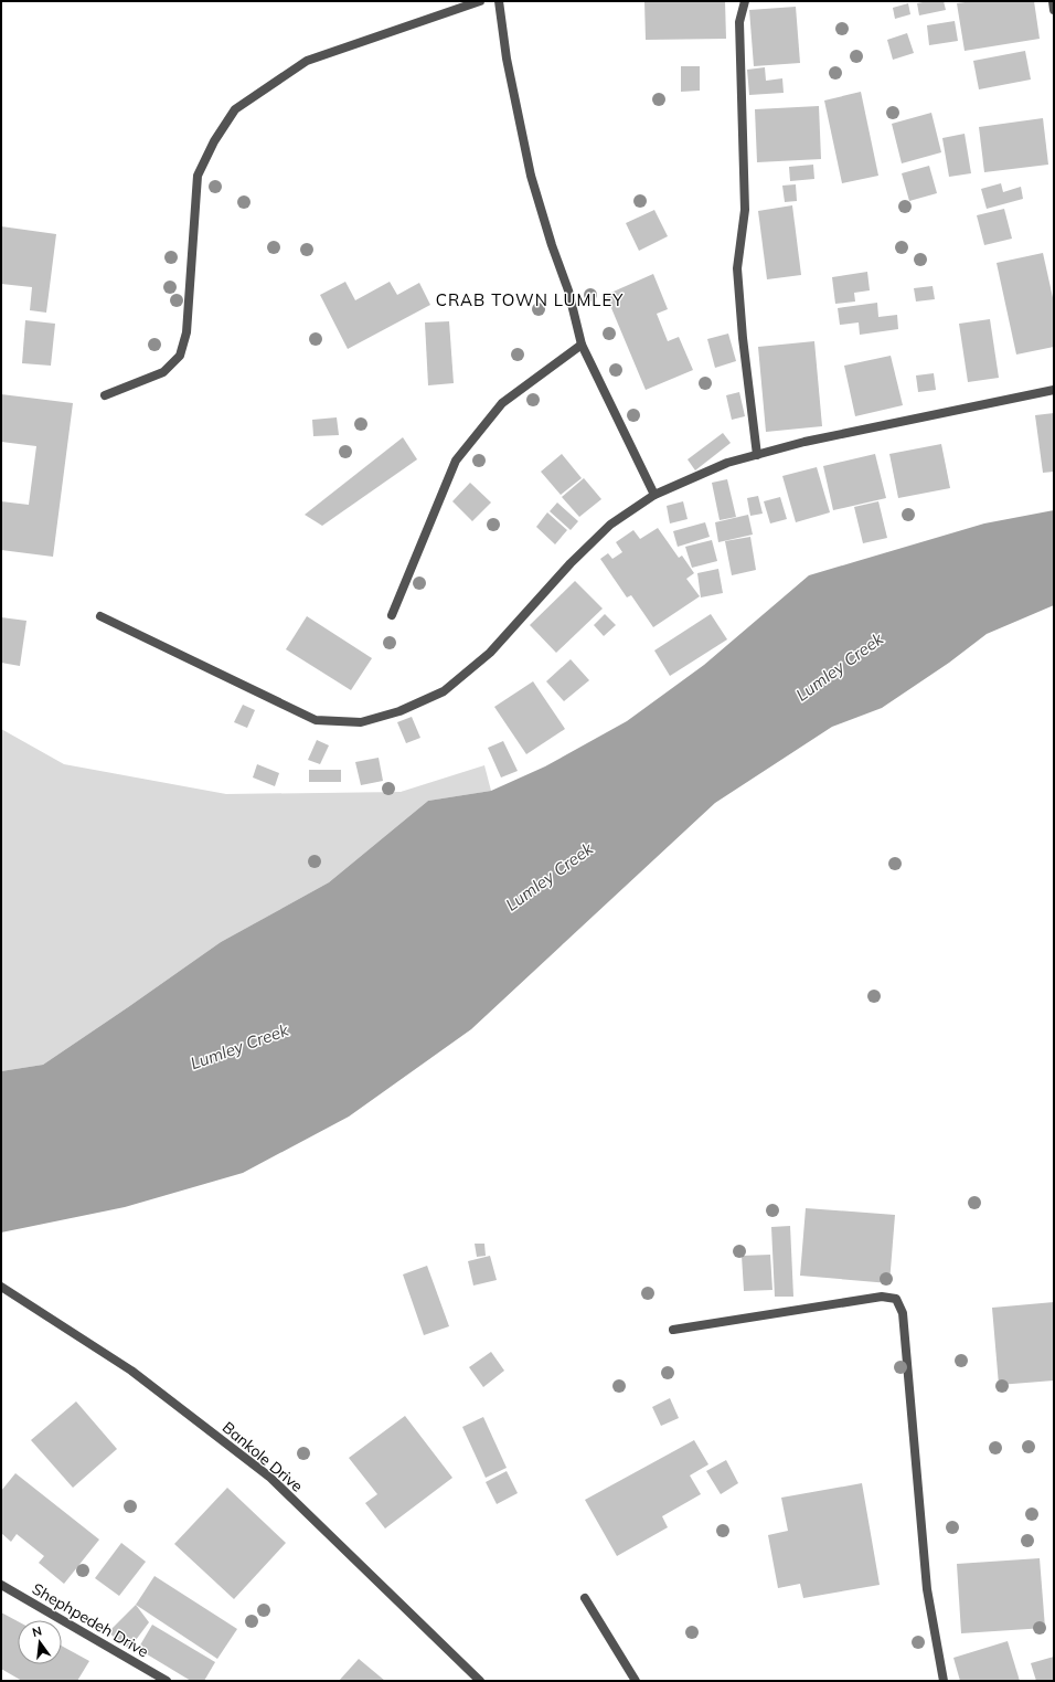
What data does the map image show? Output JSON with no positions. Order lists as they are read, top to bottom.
{
  "streets": {
    "street": ["Bankole Drive", "Shephpedeh Drive"]
  },
  "districts": ["CRAB TOWN LUMLEY"],
  "water": ["Lumley Creek"],
  "north": "top"
}
